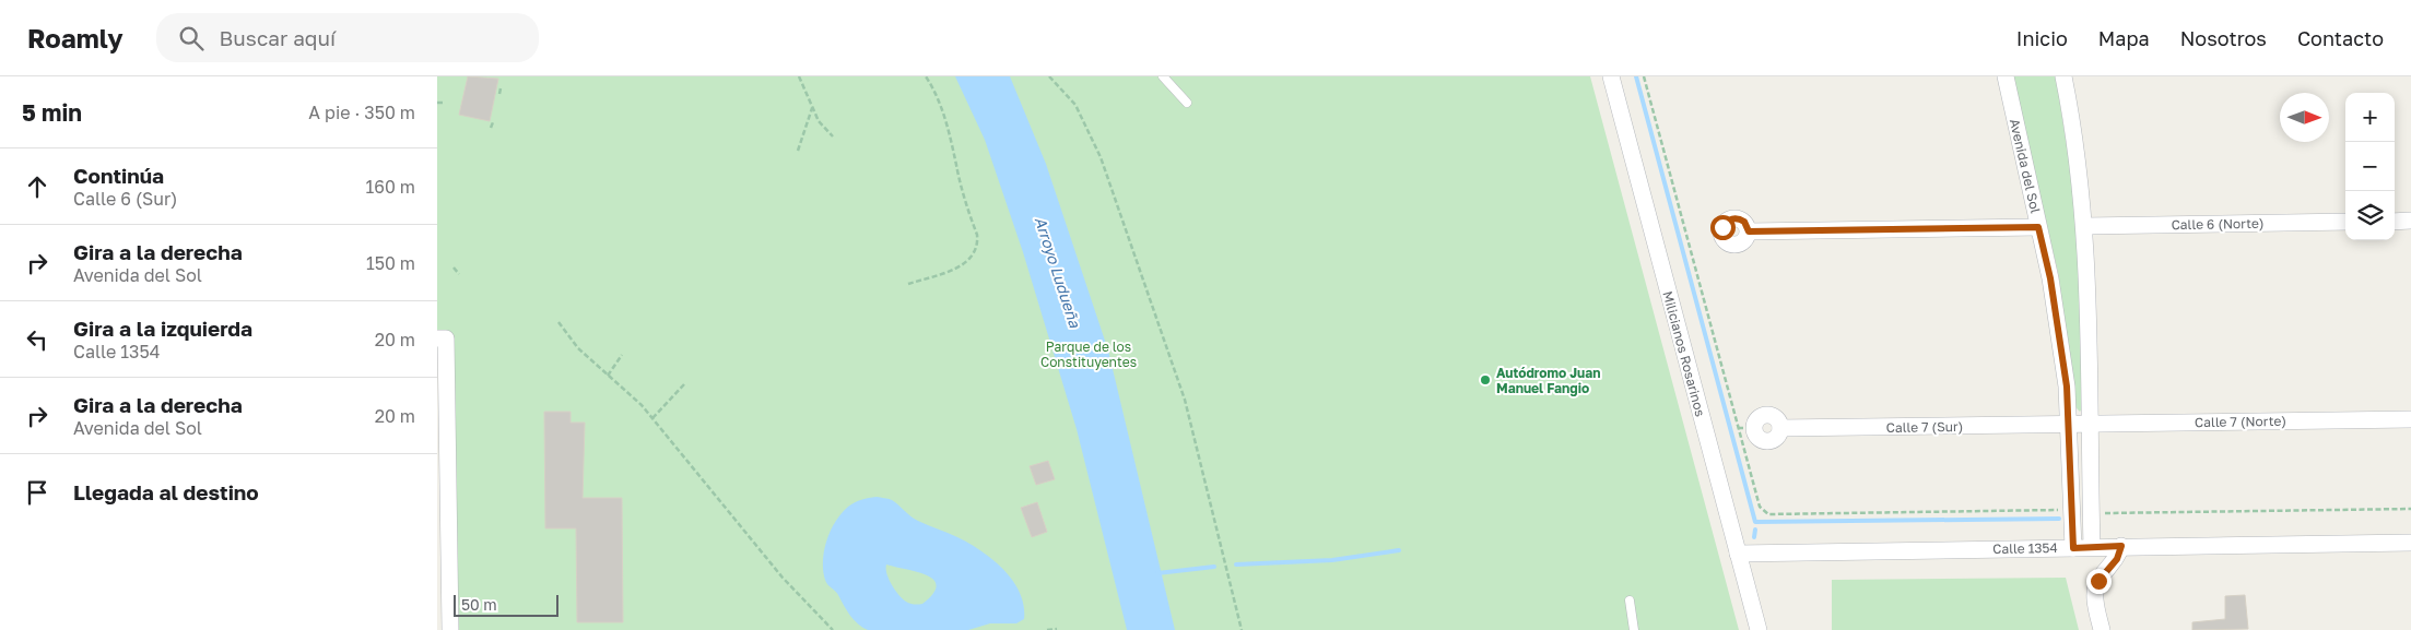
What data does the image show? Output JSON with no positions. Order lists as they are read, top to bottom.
{
  "streets": {
    "street": [
      "Avenida del Sol",
      "Calle 6 (Norte)",
      "Milicianos Rosarinos",
      "Calle 7 (Norte)",
      "Calle 7 (Sur)",
      "Calle 1354"
    ]
  },
  "crossings": [
    ["Avenida del Sol", "Calle 7 (Norte)"],
    ["Avenida del Sol", "Calle 7 (Sur)"],
    ["Avenida del Sol", "Calle 1354"],
    ["Milicianos Rosarinos", "Calle 1354"],
    ["Calle 7 (Norte)", "Calle 7 (Sur)"]
  ],
  "water": ["Arroyo Ludueña"],
  "parks": ["Parque de los Constituyentes"],
  "places": ["Autódromo Juan Manuel Fangio"],
  "scale_bar": "50 m",
  "north": "right",
  "page": {
    "header": "Roamly",
    "search": "Buscar aquí",
    "nav": [
      "Inicio",
      "Mapa",
      "Nosotros",
      "Contacto"
    ],
    "heading": ["5 min", "A pie · 350 m"],
    "map_buttons": ["+", "−"],
    "list": [
      ["Continúa", "Calle 6 (Sur)", "160 m"],
      ["Gira a la derecha", "Avenida del Sol", "150 m"],
      ["Gira a la izquierda", "Calle 1354", "20 m"],
      ["Gira a la derecha", "Avenida del Sol", "20 m"],
      "Llegada al destino"
    ],
    "scale": "50 m"
  }
}
